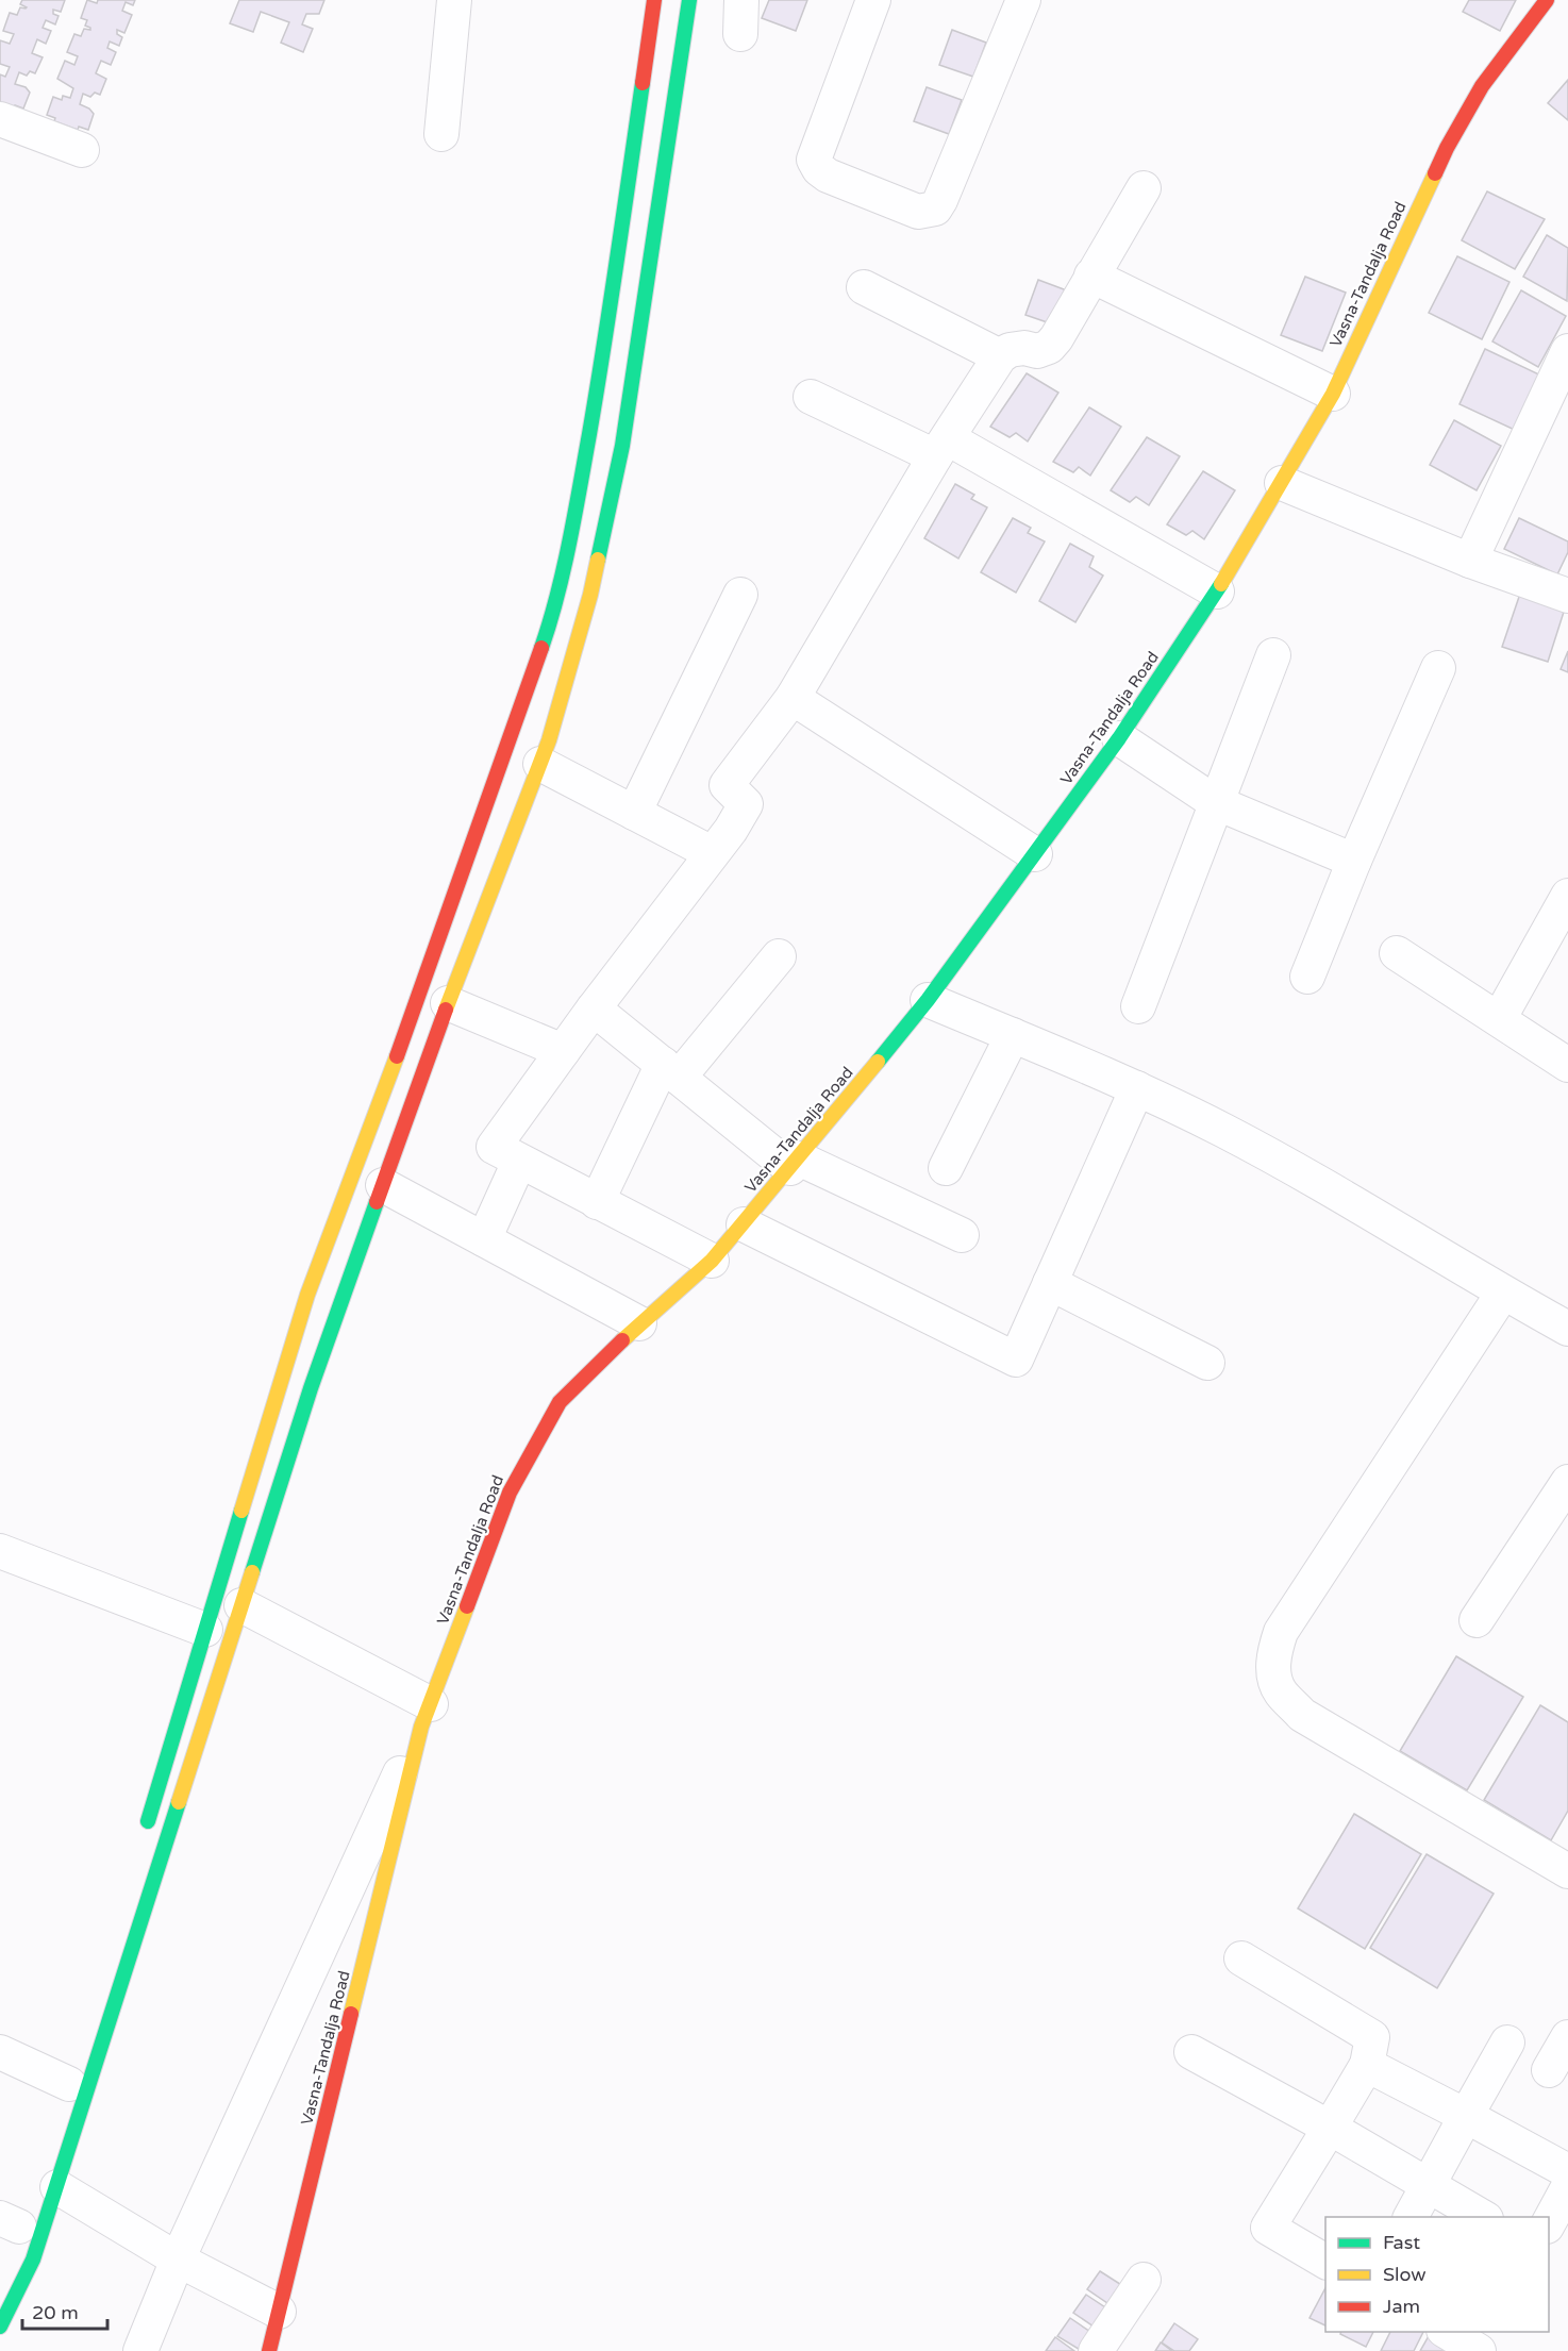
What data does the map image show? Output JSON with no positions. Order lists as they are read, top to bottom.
{
  "streets": {
    "street": ["Vasna-Tandalja Road"]
  },
  "legend": ["Fast", "Slow", "Jam"],
  "scale_bar": "20 m"
}
